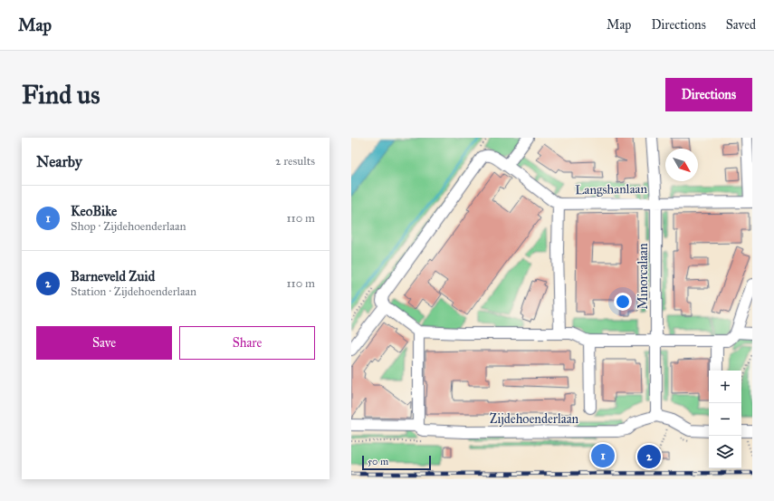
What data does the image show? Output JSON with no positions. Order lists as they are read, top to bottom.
{
  "streets": {
    "street": ["Langshanlaan", "Minorcalaan", "Zijdehoenderlaan"]
  },
  "crossings": [
    ["Langshanlaan", "Minorcalaan"],
    ["Minorcalaan", "Zijdehoenderlaan"]
  ],
  "scale_bar": "50 m",
  "north": "bottom right",
  "page": {
    "header": "Map",
    "nav": ["Map", "Directions", "Saved"],
    "buttons": [
      "Directions",
      ["Save", "Share"]
    ],
    "title": "Find us",
    "heading": ["Nearby", "2 results"],
    "list": [
      {
        "mark": "1",
        "name": "KeoBike",
        "note": "Shop · Zijdehoenderlaan",
        "value": "110 m"
      },
      {
        "mark": "2",
        "name": "Barneveld Zuid",
        "note": "Station · Zijdehoenderlaan",
        "value": "110 m"
      }
    ],
    "map_buttons": ["+", "−"],
    "pins": ["1", "2"],
    "scale": "50 m"
  }
}
